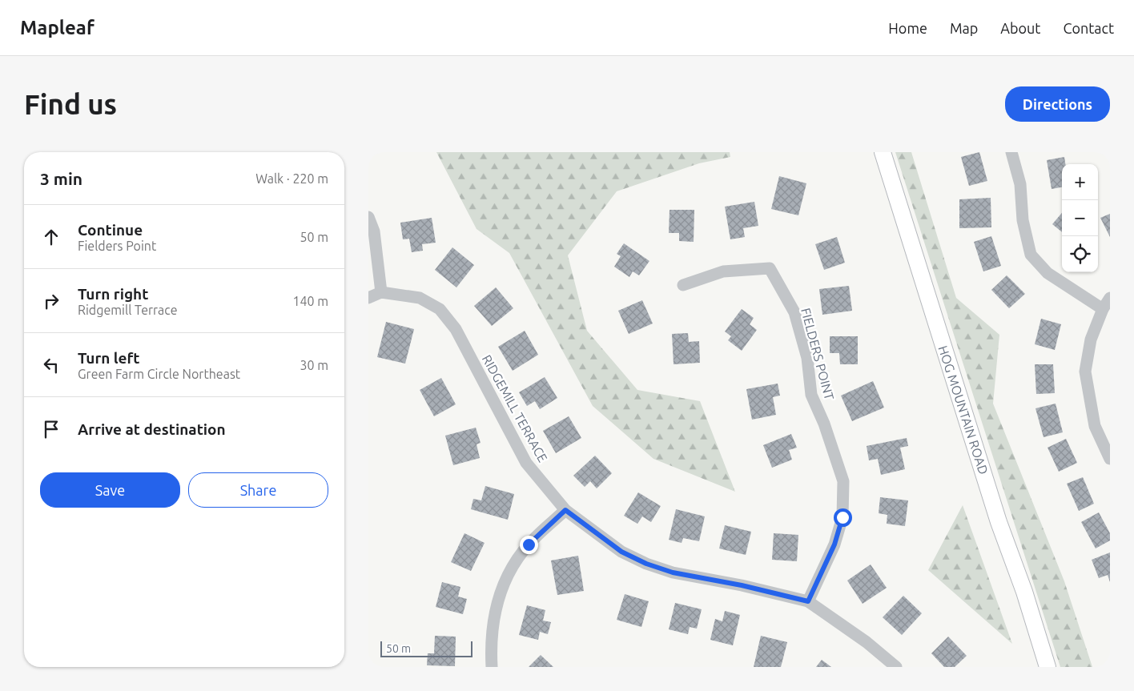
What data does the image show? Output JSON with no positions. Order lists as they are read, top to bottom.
{
  "streets": {
    "street": ["FIELDERS POINT", "RIDGEMILL TERRACE", "HOG MOUNTAIN ROAD"]
  },
  "crossings": [
    ["FIELDERS POINT", "RIDGEMILL TERRACE"]
  ],
  "scale_bar": "50 m",
  "page": {
    "header": "Mapleaf",
    "nav": [
      "Home",
      "Map",
      "About",
      "Contact"
    ],
    "buttons": [
      "Directions",
      ["Save", "Share"]
    ],
    "title": "Find us",
    "heading": ["3 min", "Walk · 220 m"],
    "map_buttons": ["+", "−"],
    "list": [
      ["Continue", "Fielders Point", "50 m"],
      ["Turn right", "Ridgemill Terrace", "140 m"],
      ["Turn left", "Green Farm Circle Northeast", "30 m"],
      "Arrive at destination"
    ],
    "scale": "50 m"
  }
}
